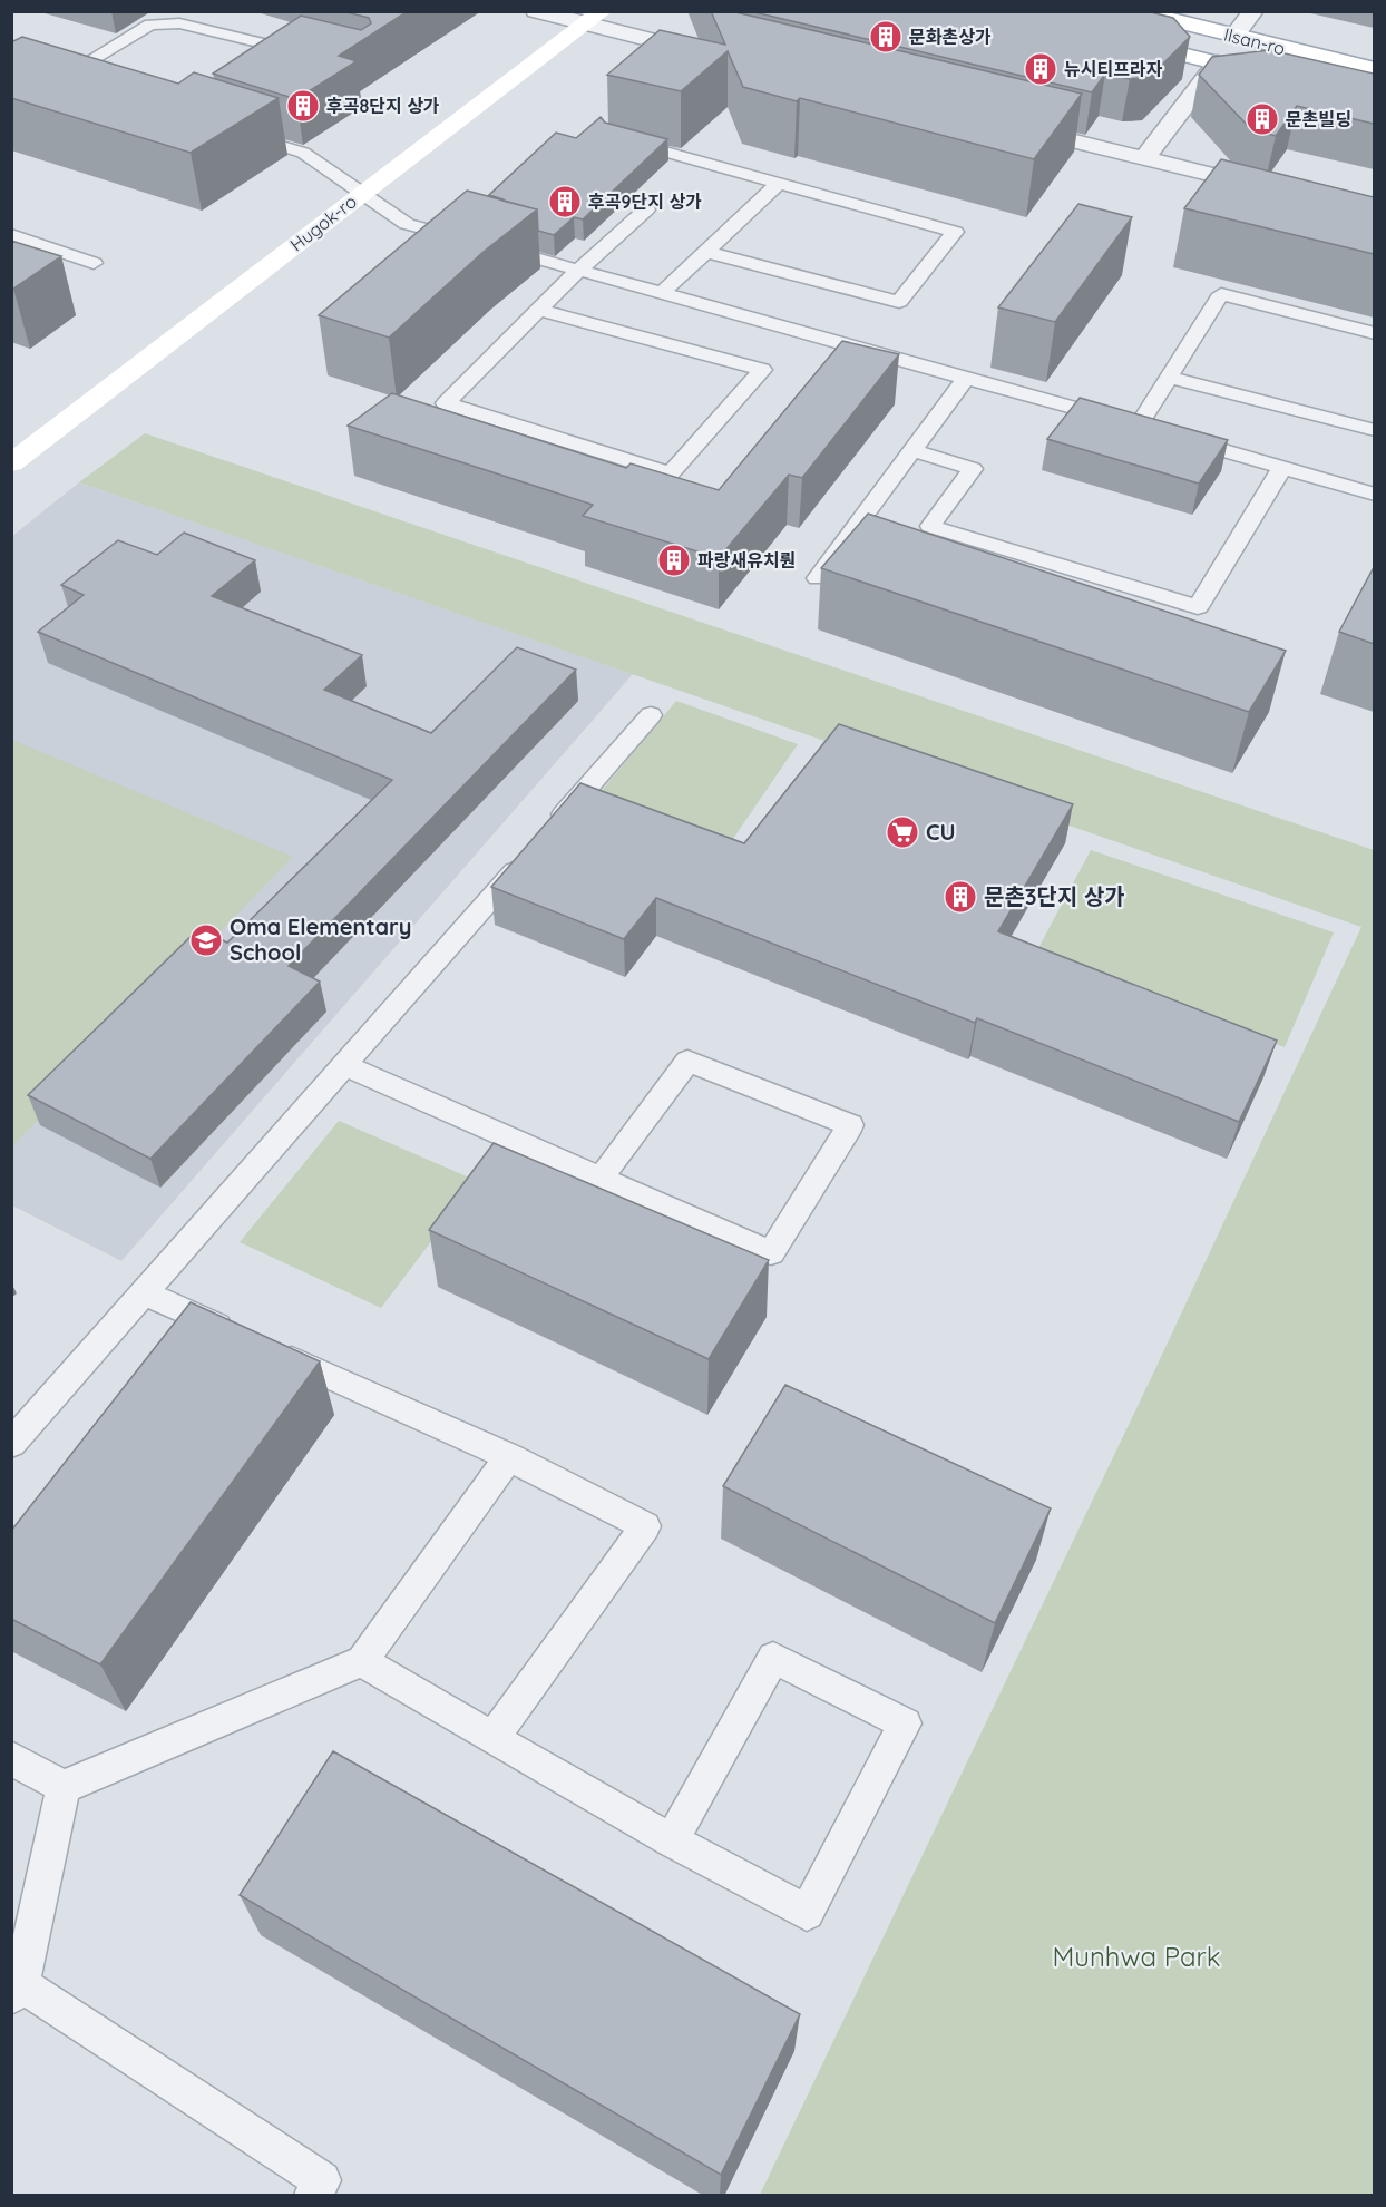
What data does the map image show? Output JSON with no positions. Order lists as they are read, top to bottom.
{
  "streets": {
    "street": ["Ilsan-ro", "Hugok-ro"]
  },
  "parks": ["Munhwa Park"],
  "places": {
    "building": [
      "문화촌상가",
      "뉴시티프라자",
      "후곡8단지 상가",
      "문촌빌딩",
      "후곡9단지 상가",
      "파랑새유치뤈",
      "문촌3단지 상가"
    ],
    "supermarket": ["CU"],
    "school or university": ["Oma Elementary School"]
  }
}
